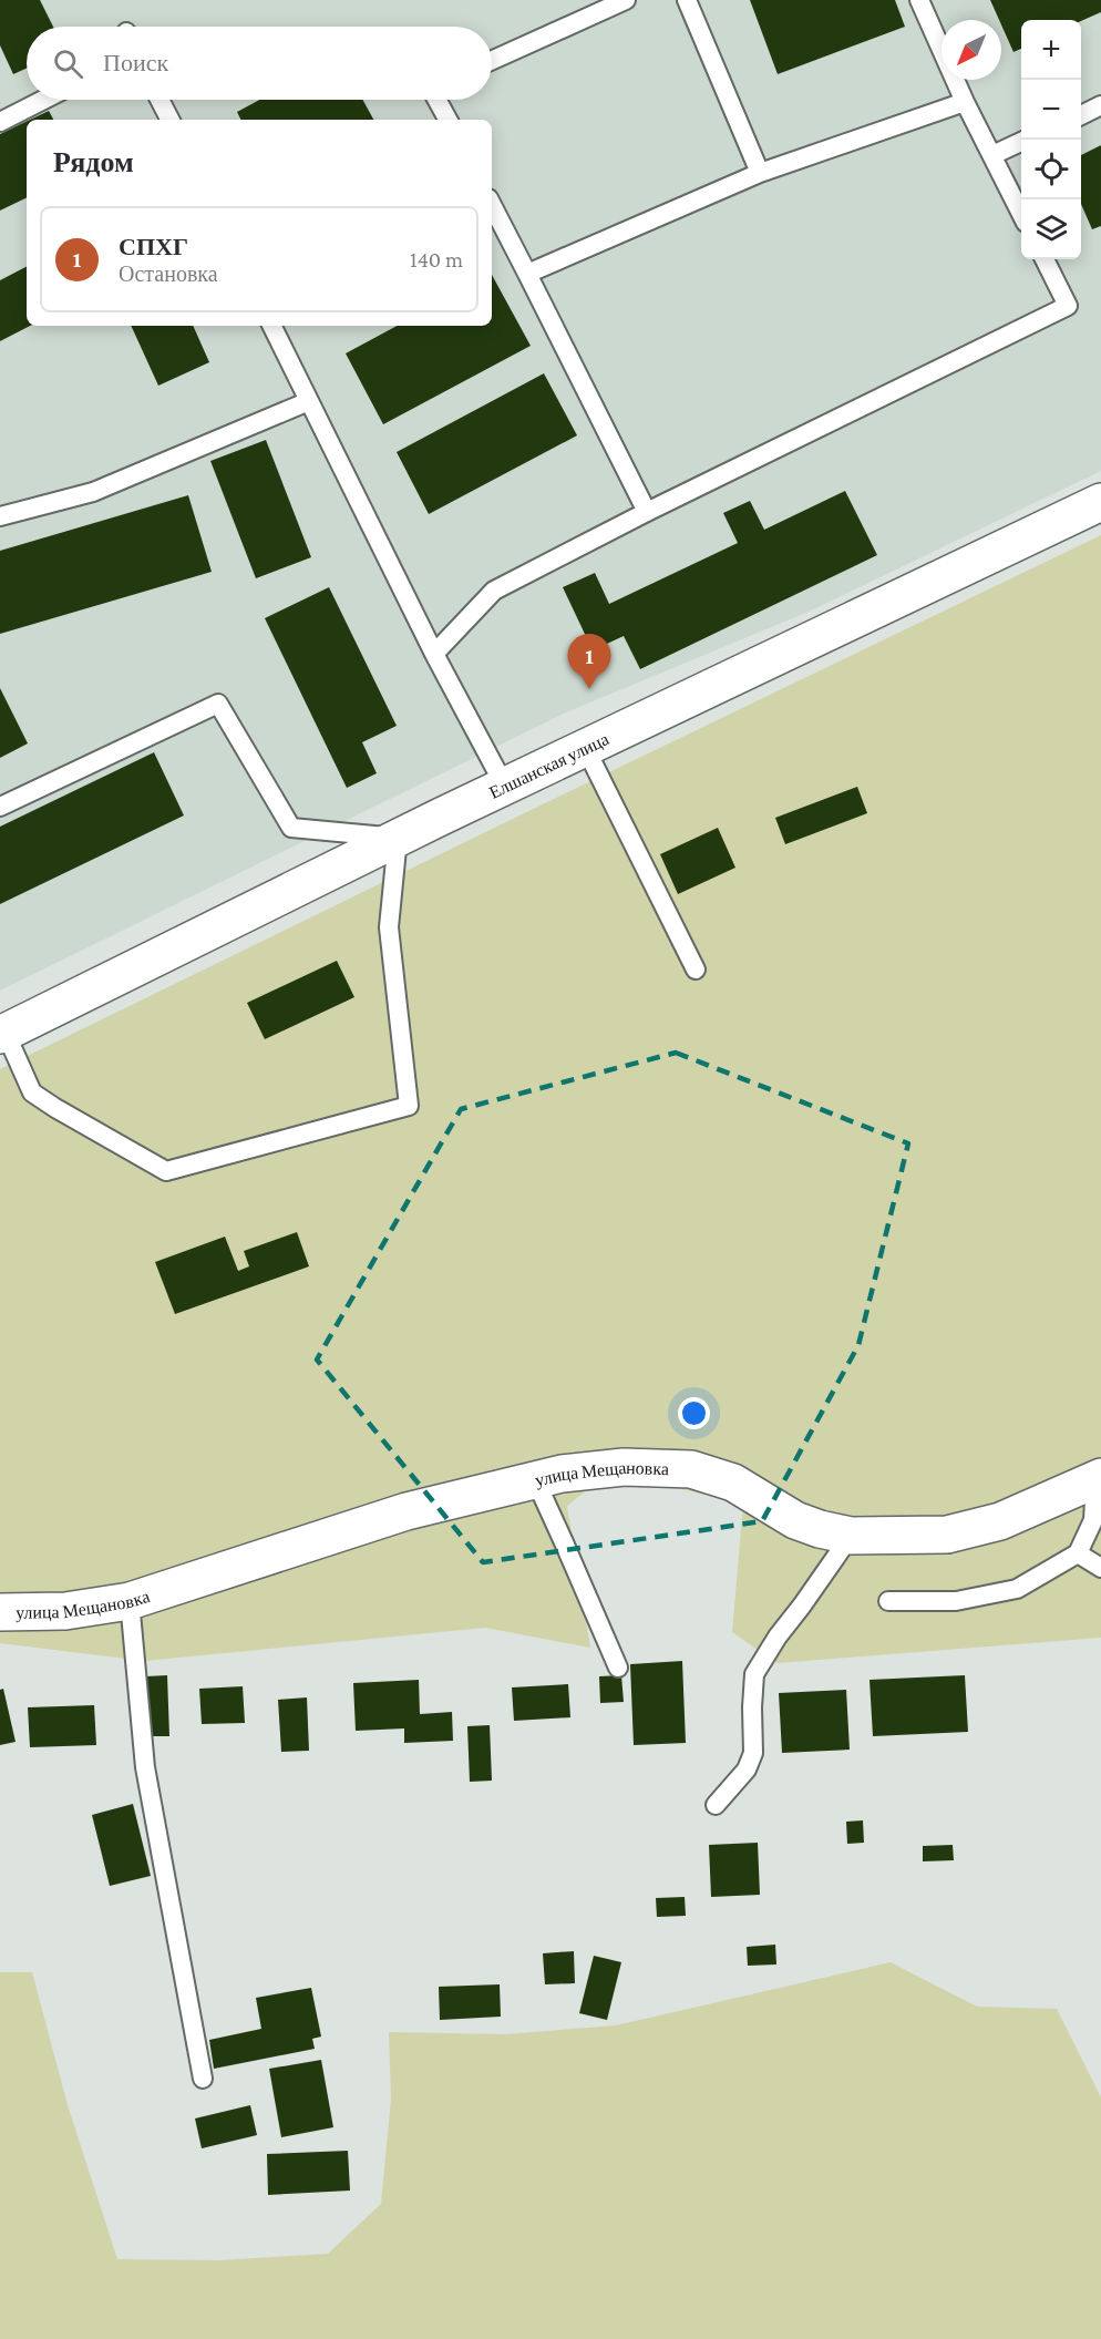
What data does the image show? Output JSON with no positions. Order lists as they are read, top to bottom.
{
  "streets": {
    "street": ["Елшанская улица", "улица Мещановка"]
  },
  "north": "bottom left",
  "page": {
    "map_buttons": ["+", "−"],
    "search": "Поиск",
    "heading": "Рядом",
    "list": [
      {
        "mark": "1",
        "name": "СПХГ",
        "note": "Остановка",
        "value": "140 m"
      }
    ],
    "pins": "1"
  }
}
